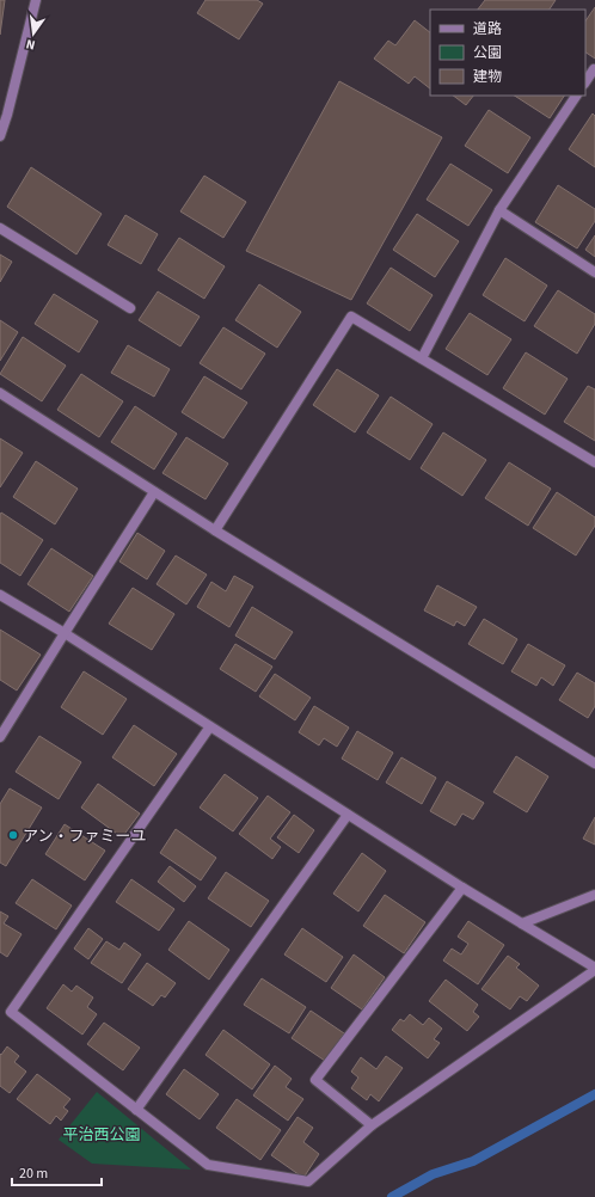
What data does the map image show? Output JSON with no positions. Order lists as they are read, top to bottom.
{
  "parks": ["平治西公園"],
  "places": ["アン・ファミーユ"],
  "legend": ["道路", "公園", "建物"],
  "scale_bar": "20 m",
  "north": "bottom"
}
